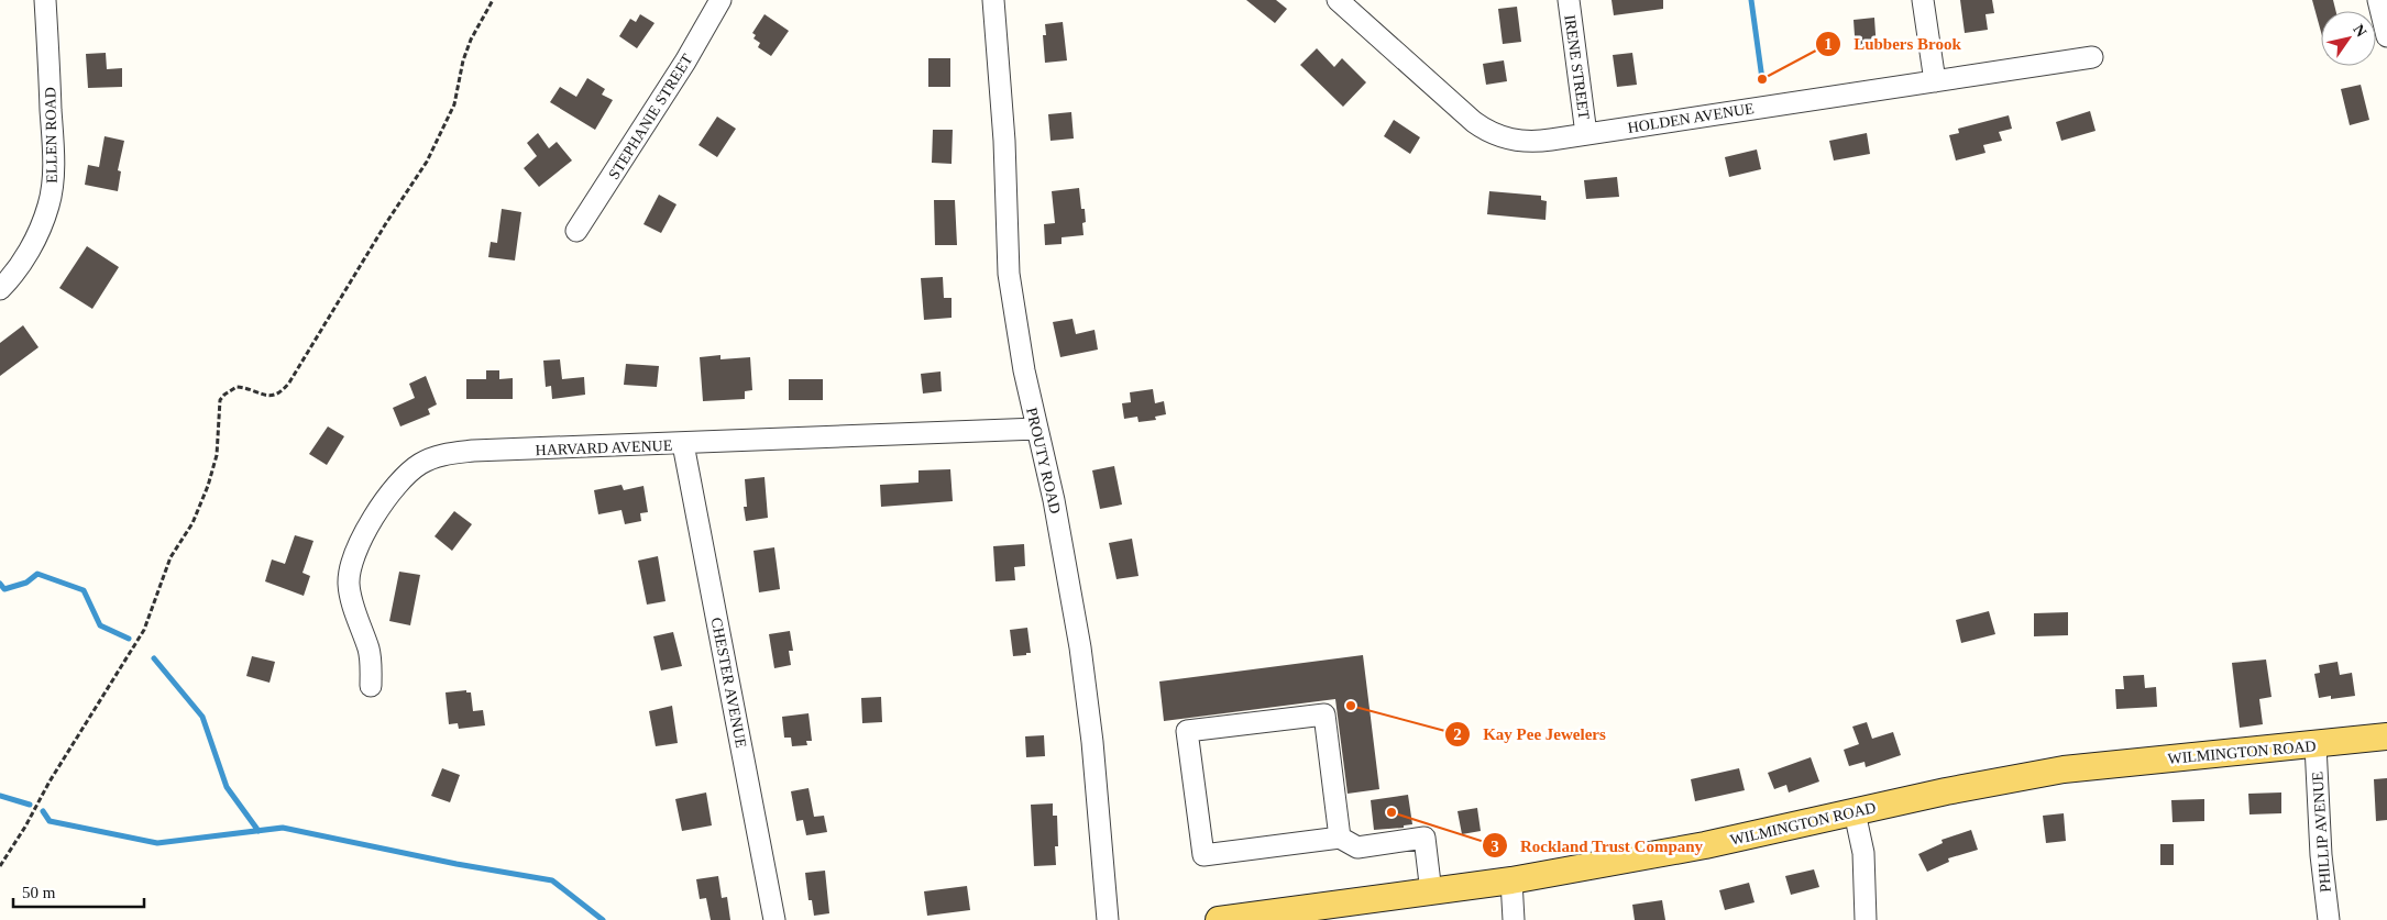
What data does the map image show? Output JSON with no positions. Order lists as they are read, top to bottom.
{
  "streets": {
    "main road": ["WILMINGTON ROAD"],
    "street": [
      "IRENE STREET",
      "STEPHANIE STREET",
      "HOLDEN AVENUE",
      "ELLEN ROAD",
      "HARVARD AVENUE",
      "PROUTY ROAD",
      "CHESTER AVENUE",
      "PHILLIP AVENUE"
    ]
  },
  "crossings": [
    ["IRENE STREET", "HOLDEN AVENUE"],
    ["HARVARD AVENUE", "PROUTY ROAD"],
    ["HARVARD AVENUE", "CHESTER AVENUE"],
    ["WILMINGTON ROAD", "PHILLIP AVENUE"]
  ],
  "places": ["Lubbers Brook", "Kay Pee Jewelers", "Rockland Trust Company"],
  "scale_bar": "50 m",
  "north": "top right"
}
